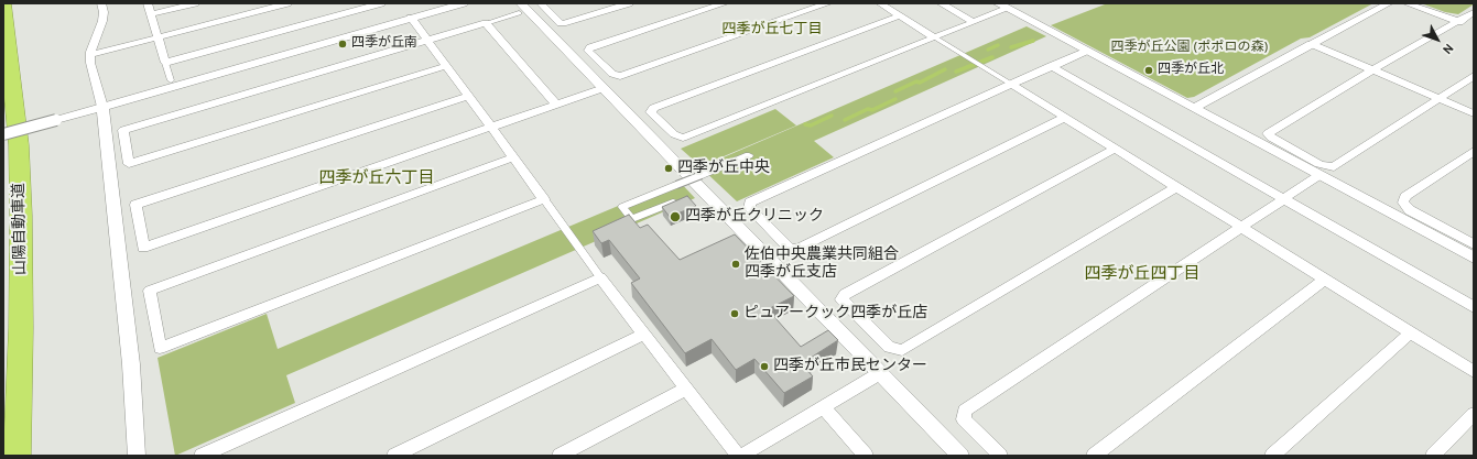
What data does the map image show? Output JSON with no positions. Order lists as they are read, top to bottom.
{
  "streets": {
    "highway": ["山陽自動車道"]
  },
  "districts": ["四季が丘七丁目", "四季が丘六丁目", "四季が丘四丁目"],
  "parks": ["四季が丘公園 (ポポロの森)"],
  "places": [
    "四季が丘南",
    "四季が丘北",
    "四季が丘中央",
    "四季が丘クリニック",
    "佐伯中央農業共同組合 四季が丘支店",
    "ピュアークック四季が丘店",
    "四季が丘市民センター"
  ],
  "north": "bottom right"
}
